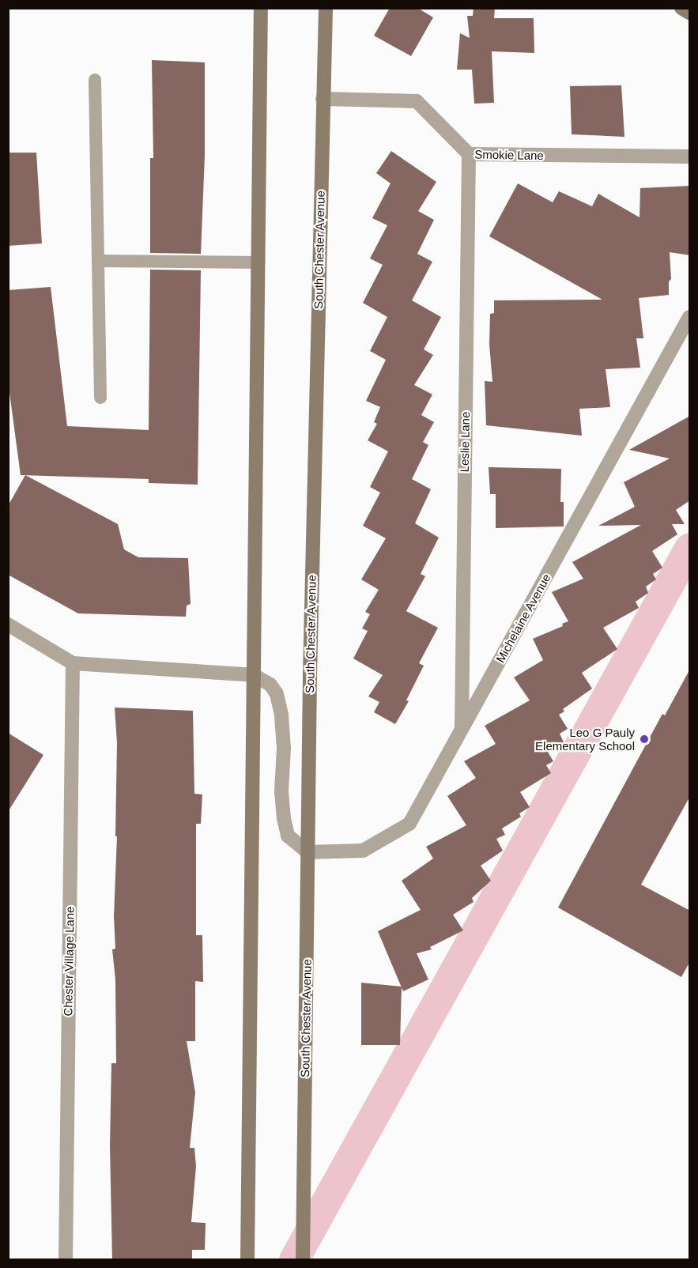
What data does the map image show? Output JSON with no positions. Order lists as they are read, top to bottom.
{
  "streets": {
    "main road": ["South Chester Avenue"],
    "street": [
      "Smokie Lane",
      "Leslie Lane",
      "Michelaine Avenue",
      "Chester Village Lane"
    ]
  },
  "crossings": [
    ["Smokie Lane", "South Chester Avenue"],
    ["Smokie Lane", "Leslie Lane"],
    ["South Chester Avenue", "Michelaine Avenue"],
    ["Leslie Lane", "Michelaine Avenue"]
  ],
  "places": ["Leo G Pauly Elementary School"]
}
